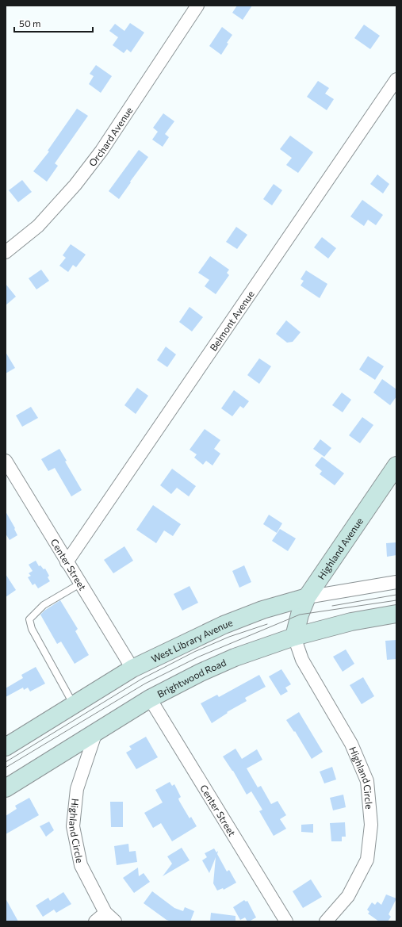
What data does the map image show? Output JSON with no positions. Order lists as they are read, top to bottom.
{
  "streets": {
    "street": [
      "Orchard Avenue",
      "Belmont Avenue",
      "Highland Avenue",
      "Center Street",
      "West Library Avenue",
      "Brightwood Road",
      "Highland Circle"
    ]
  },
  "crossings": [
    ["Belmont Avenue", "Center Street"],
    ["Highland Avenue", "West Library Avenue"],
    ["Highland Avenue", "Brightwood Road"],
    ["Highland Avenue", "Highland Circle"],
    ["Center Street", "West Library Avenue"],
    ["Center Street", "Brightwood Road"],
    ["Brightwood Road", "Highland Circle"]
  ],
  "scale_bar": "50 m"
}
